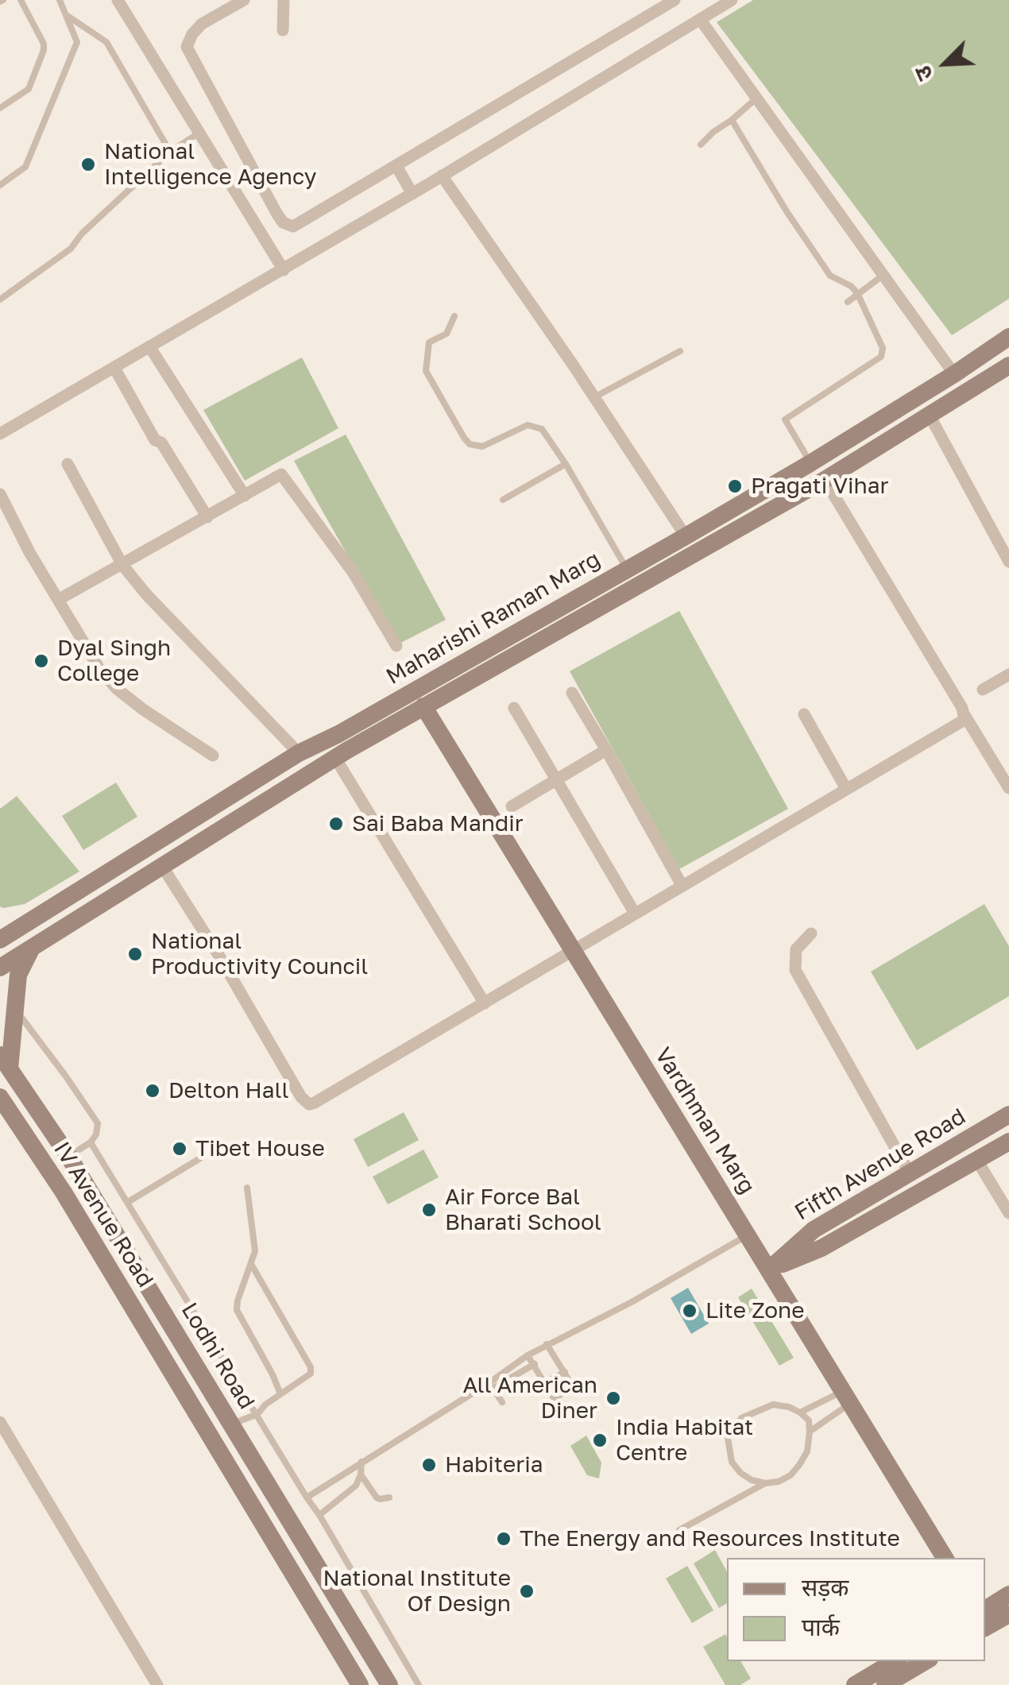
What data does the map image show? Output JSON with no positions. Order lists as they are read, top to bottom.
{
  "streets": {
    "main road": [
      "Maharishi Raman Marg",
      "Vardhman Marg",
      "Fifth Avenue Road",
      "IV Avenue Road",
      "Lodhi Road"
    ]
  },
  "crossings": [
    ["Maharishi Raman Marg", "Vardhman Marg"],
    ["Vardhman Marg", "Fifth Avenue Road"]
  ],
  "places": [
    "National Intelligence Agency",
    "Pragati Vihar",
    "Dyal Singh College",
    "Sai Baba Mandir",
    "National Productivity Council",
    "Delton Hall",
    "Tibet House",
    "Air Force Bal Bharati School",
    "Lite Zone",
    "All American Diner",
    "India Habitat Centre",
    "Habiteria",
    "The Energy and Resources Institute",
    "National Institute Of Design"
  ],
  "legend": ["सड़क", "पार्क"],
  "north": "bottom left"
}
